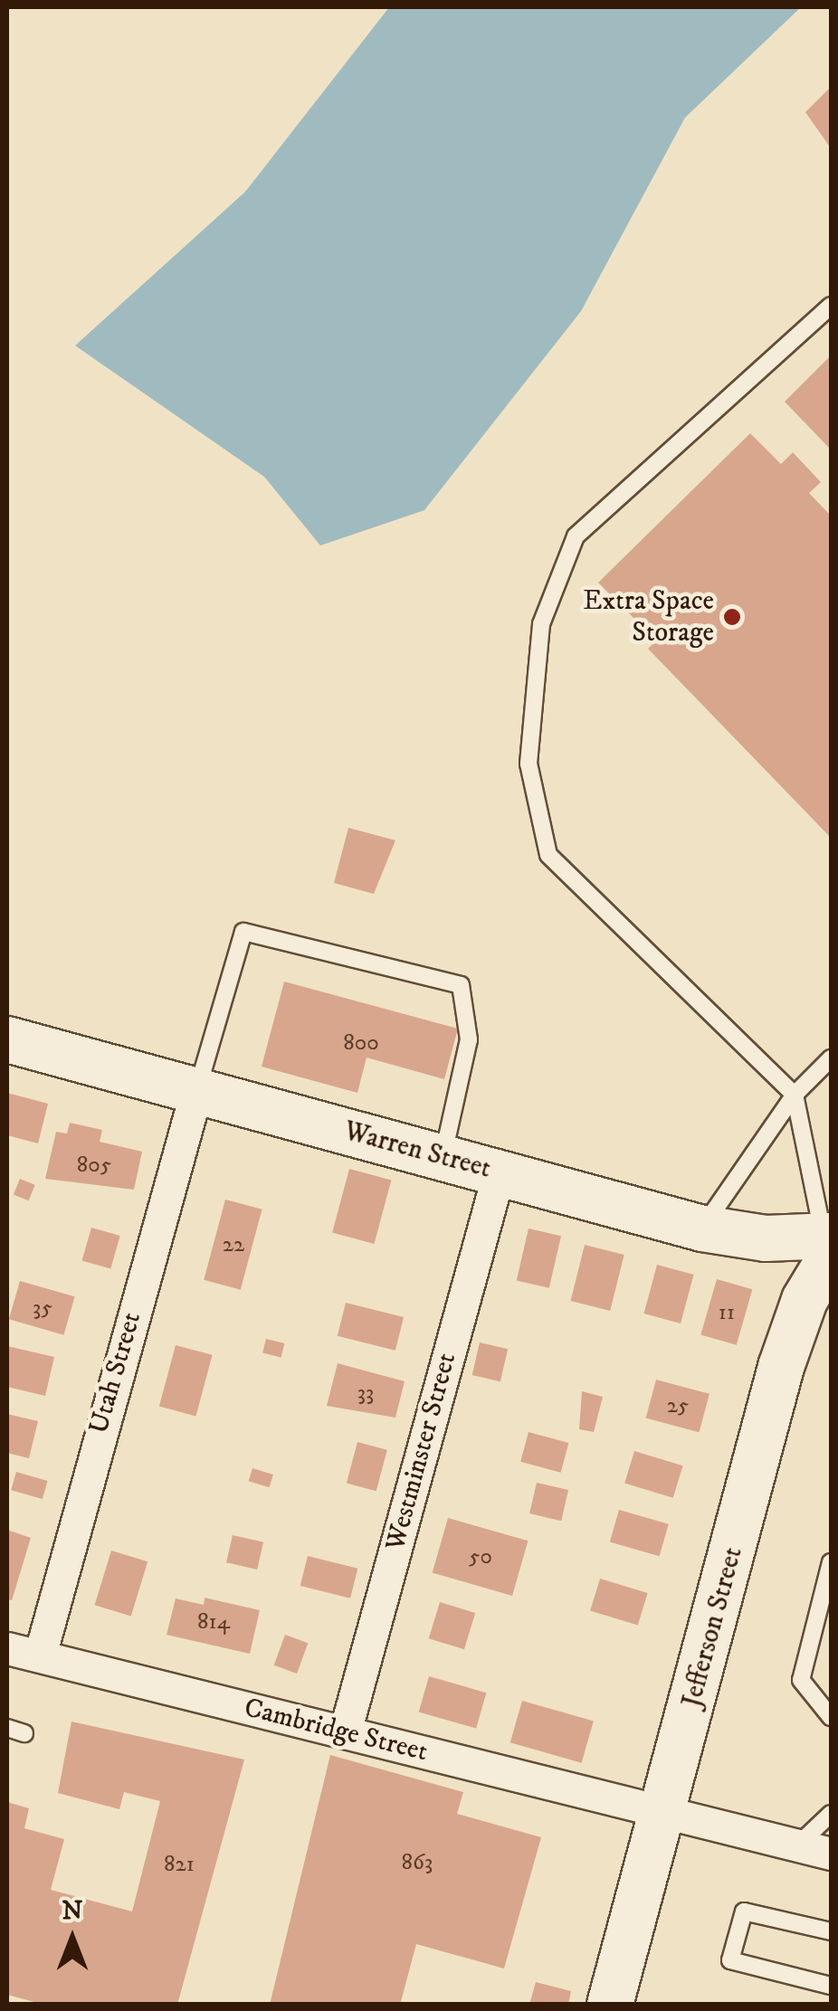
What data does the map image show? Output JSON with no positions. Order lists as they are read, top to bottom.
{
  "streets": {
    "street": [
      "Warren Street",
      "Utah Street",
      "Westminster Street",
      "Jefferson Street",
      "Cambridge Street"
    ]
  },
  "crossings": [
    ["Warren Street", "Utah Street"],
    ["Warren Street", "Westminster Street"],
    ["Warren Street", "Jefferson Street"],
    ["Utah Street", "Cambridge Street"],
    ["Westminster Street", "Cambridge Street"],
    ["Jefferson Street", "Cambridge Street"]
  ],
  "places": ["Extra Space Storage"],
  "house_numbers": [
    "800",
    "805",
    "22",
    "35",
    "11",
    "33",
    "25",
    "50",
    "814",
    "863",
    "821"
  ],
  "north": "top"
}
